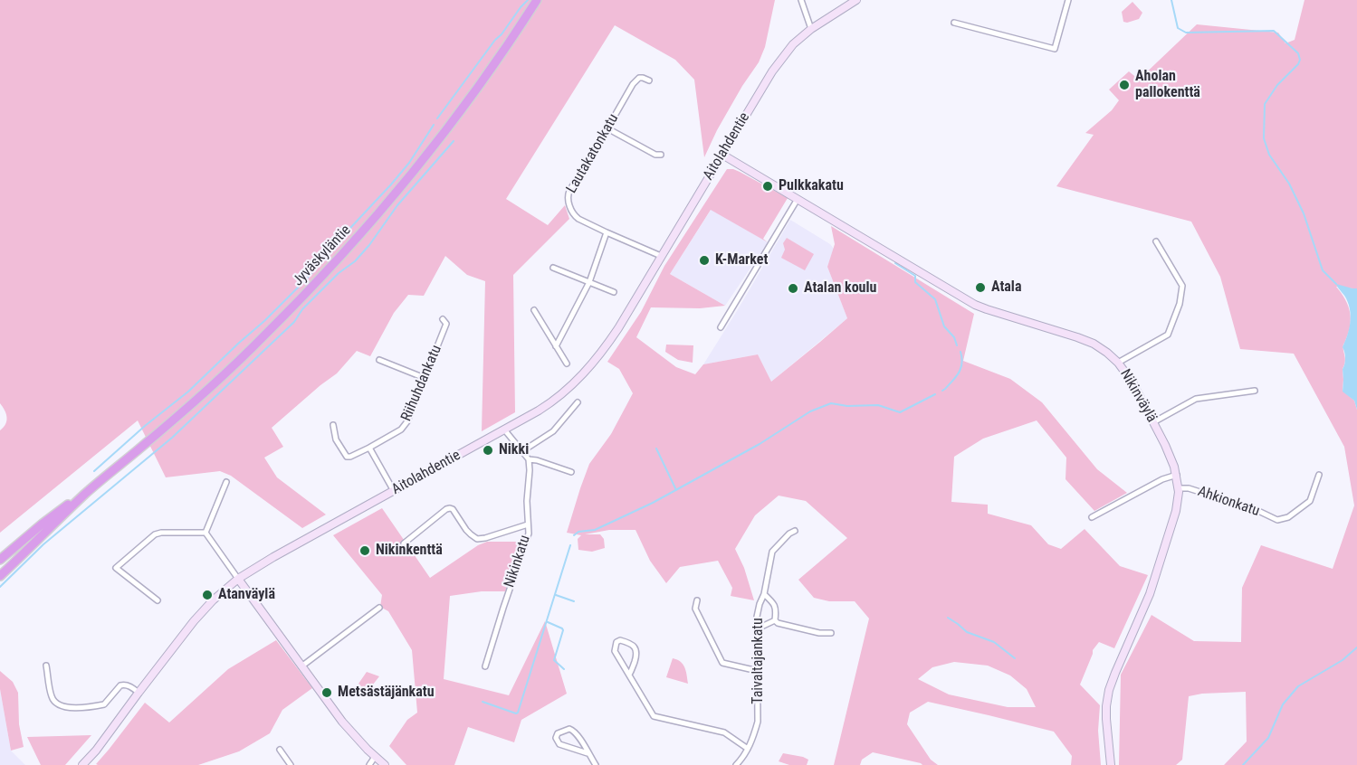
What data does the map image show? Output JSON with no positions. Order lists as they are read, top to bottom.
{
  "streets": {
    "highway": ["Jyväskyläntie"],
    "street": [
      "Aitolahdentie",
      "Lautakatonkatu",
      "Riihuhdankatu",
      "Nikinväylä",
      "Ahkionkatu",
      "Nikinkatu",
      "Taivaltajankatu"
    ]
  },
  "crossings": [
    ["Aitolahdentie", "Lautakatonkatu"],
    ["Aitolahdentie", "Nikinväylä"],
    ["Nikinväylä", "Ahkionkatu"]
  ],
  "places": [
    "Aholan pallokenttä",
    "Pulkkakatu",
    "K-Market",
    "Atala",
    "Atalan koulu",
    "Nikki",
    "Nikinkenttä",
    "Atanväylä",
    "Metsästäjänkatu"
  ]
}
